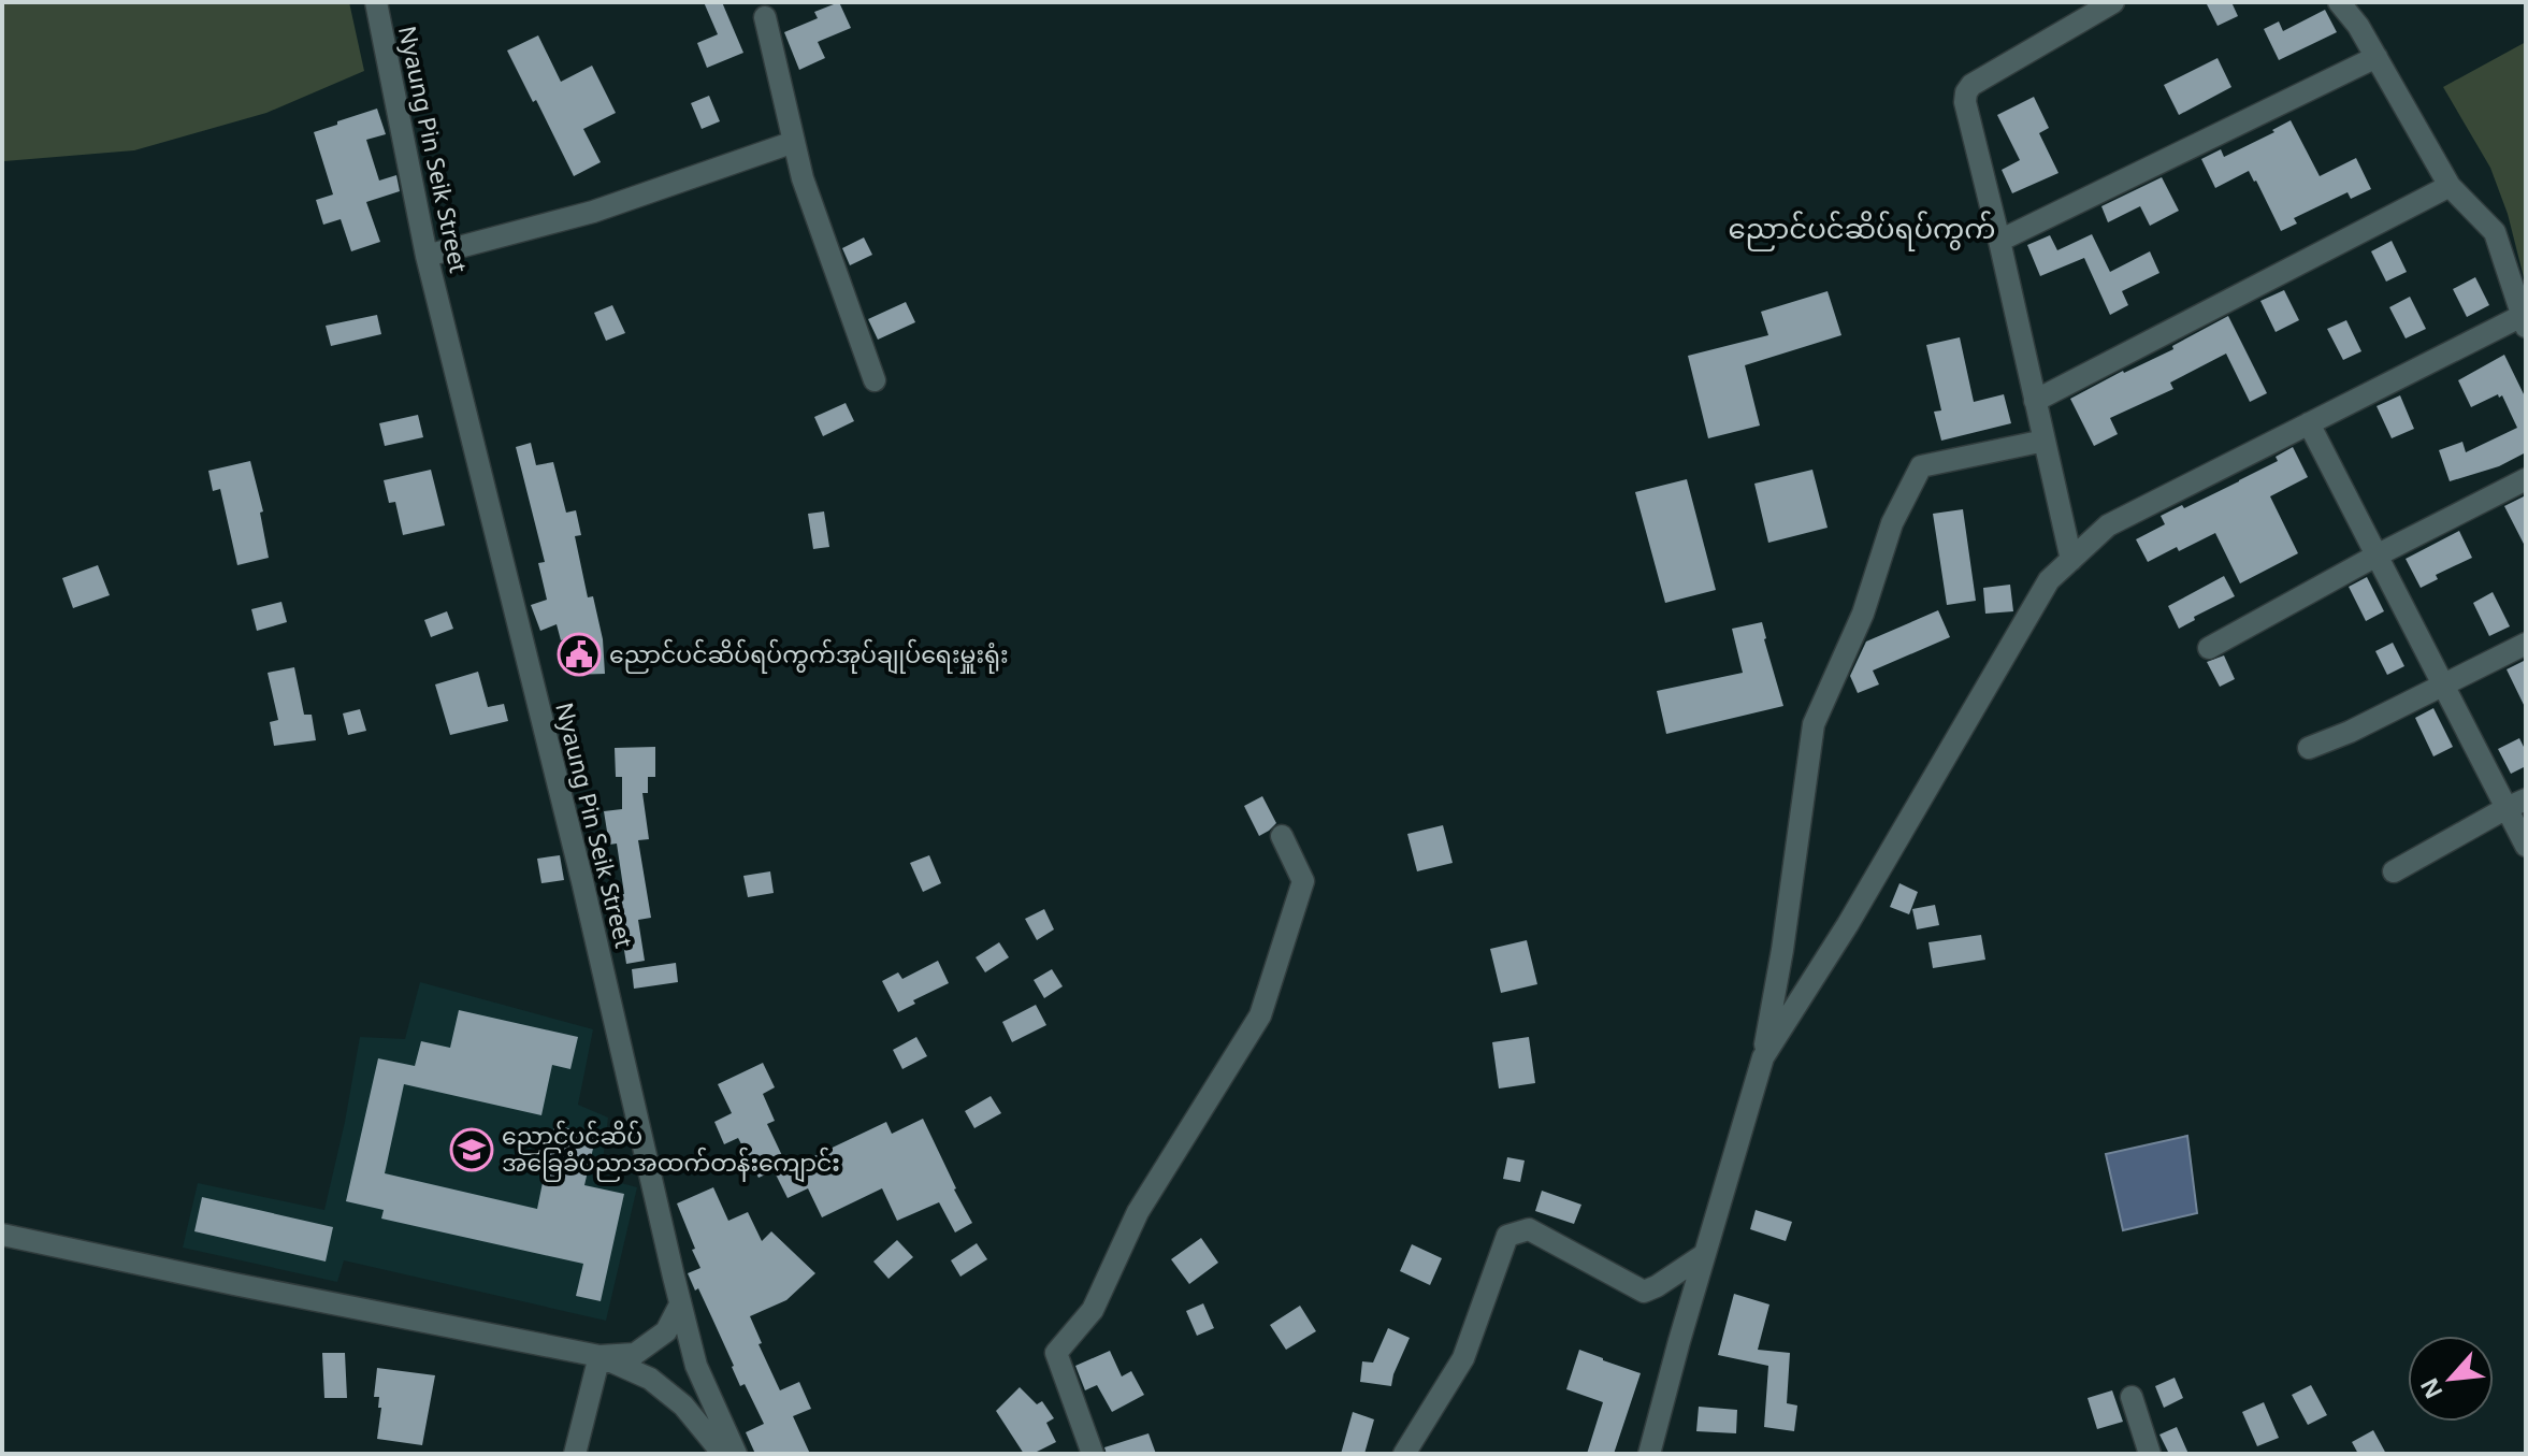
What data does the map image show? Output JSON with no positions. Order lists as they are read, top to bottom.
{
  "streets": {
    "street": ["Nyaung Pin Seik Street"]
  },
  "districts": ["ညောင်ပင်ဆိပ်ရပ်ကွက်"],
  "places": {
    "public building": ["ညောင်ပင်ဆိပ်ရပ်ကွက်အုပ်ချုပ်ရေးမှူးရုံး"],
    "school or university": ["ညောင်ပင်ဆိပ် အခြေခံပညာအထက်တန်းကျောင်း"]
  },
  "north": "bottom left"
}
